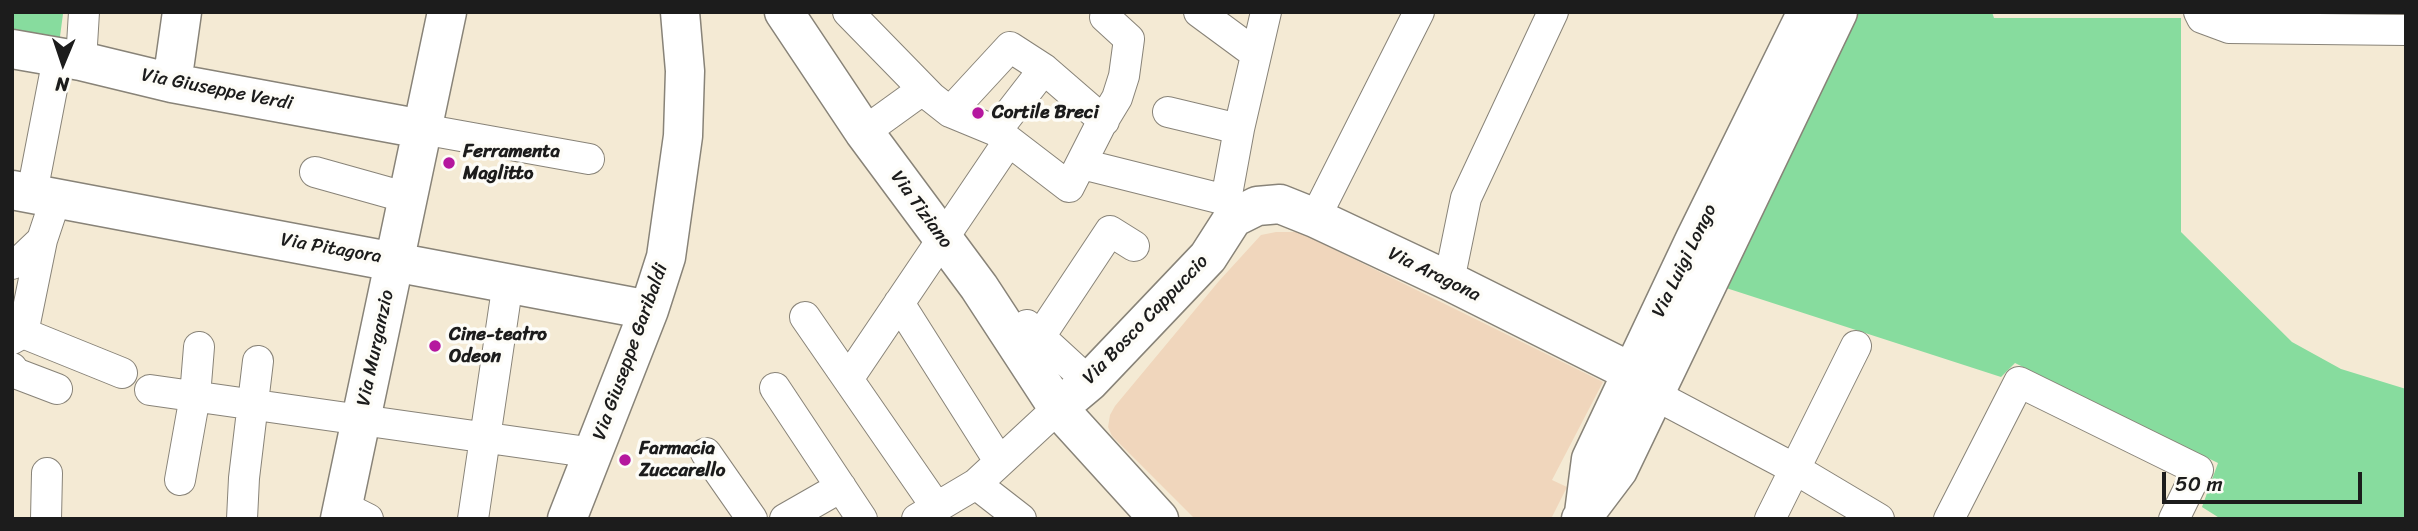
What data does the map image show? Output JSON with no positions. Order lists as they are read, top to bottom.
{
  "streets": {
    "main road": [
      "Via Giuseppe Verdi",
      "Via Tiziano",
      "Via Pitagora",
      "Via Luigi Longo",
      "Via Aragona",
      "Via Bosco Cappuccio",
      "Via Murganzio",
      "Via Giuseppe Garibaldi"
    ]
  },
  "crossings": [
    ["Via Giuseppe Verdi", "Via Murganzio"],
    ["Via Tiziano", "Via Bosco Cappuccio"],
    ["Via Pitagora", "Via Murganzio"],
    ["Via Pitagora", "Via Giuseppe Garibaldi"],
    ["Via Luigi Longo", "Via Aragona"],
    ["Via Aragona", "Via Bosco Cappuccio"]
  ],
  "places": [
    "Cortile Breci",
    "Ferramenta Maglitto",
    "Cine-teatro Odeon",
    "Farmacia Zuccarello"
  ],
  "scale_bar": "50 m",
  "north": "bottom"
}
